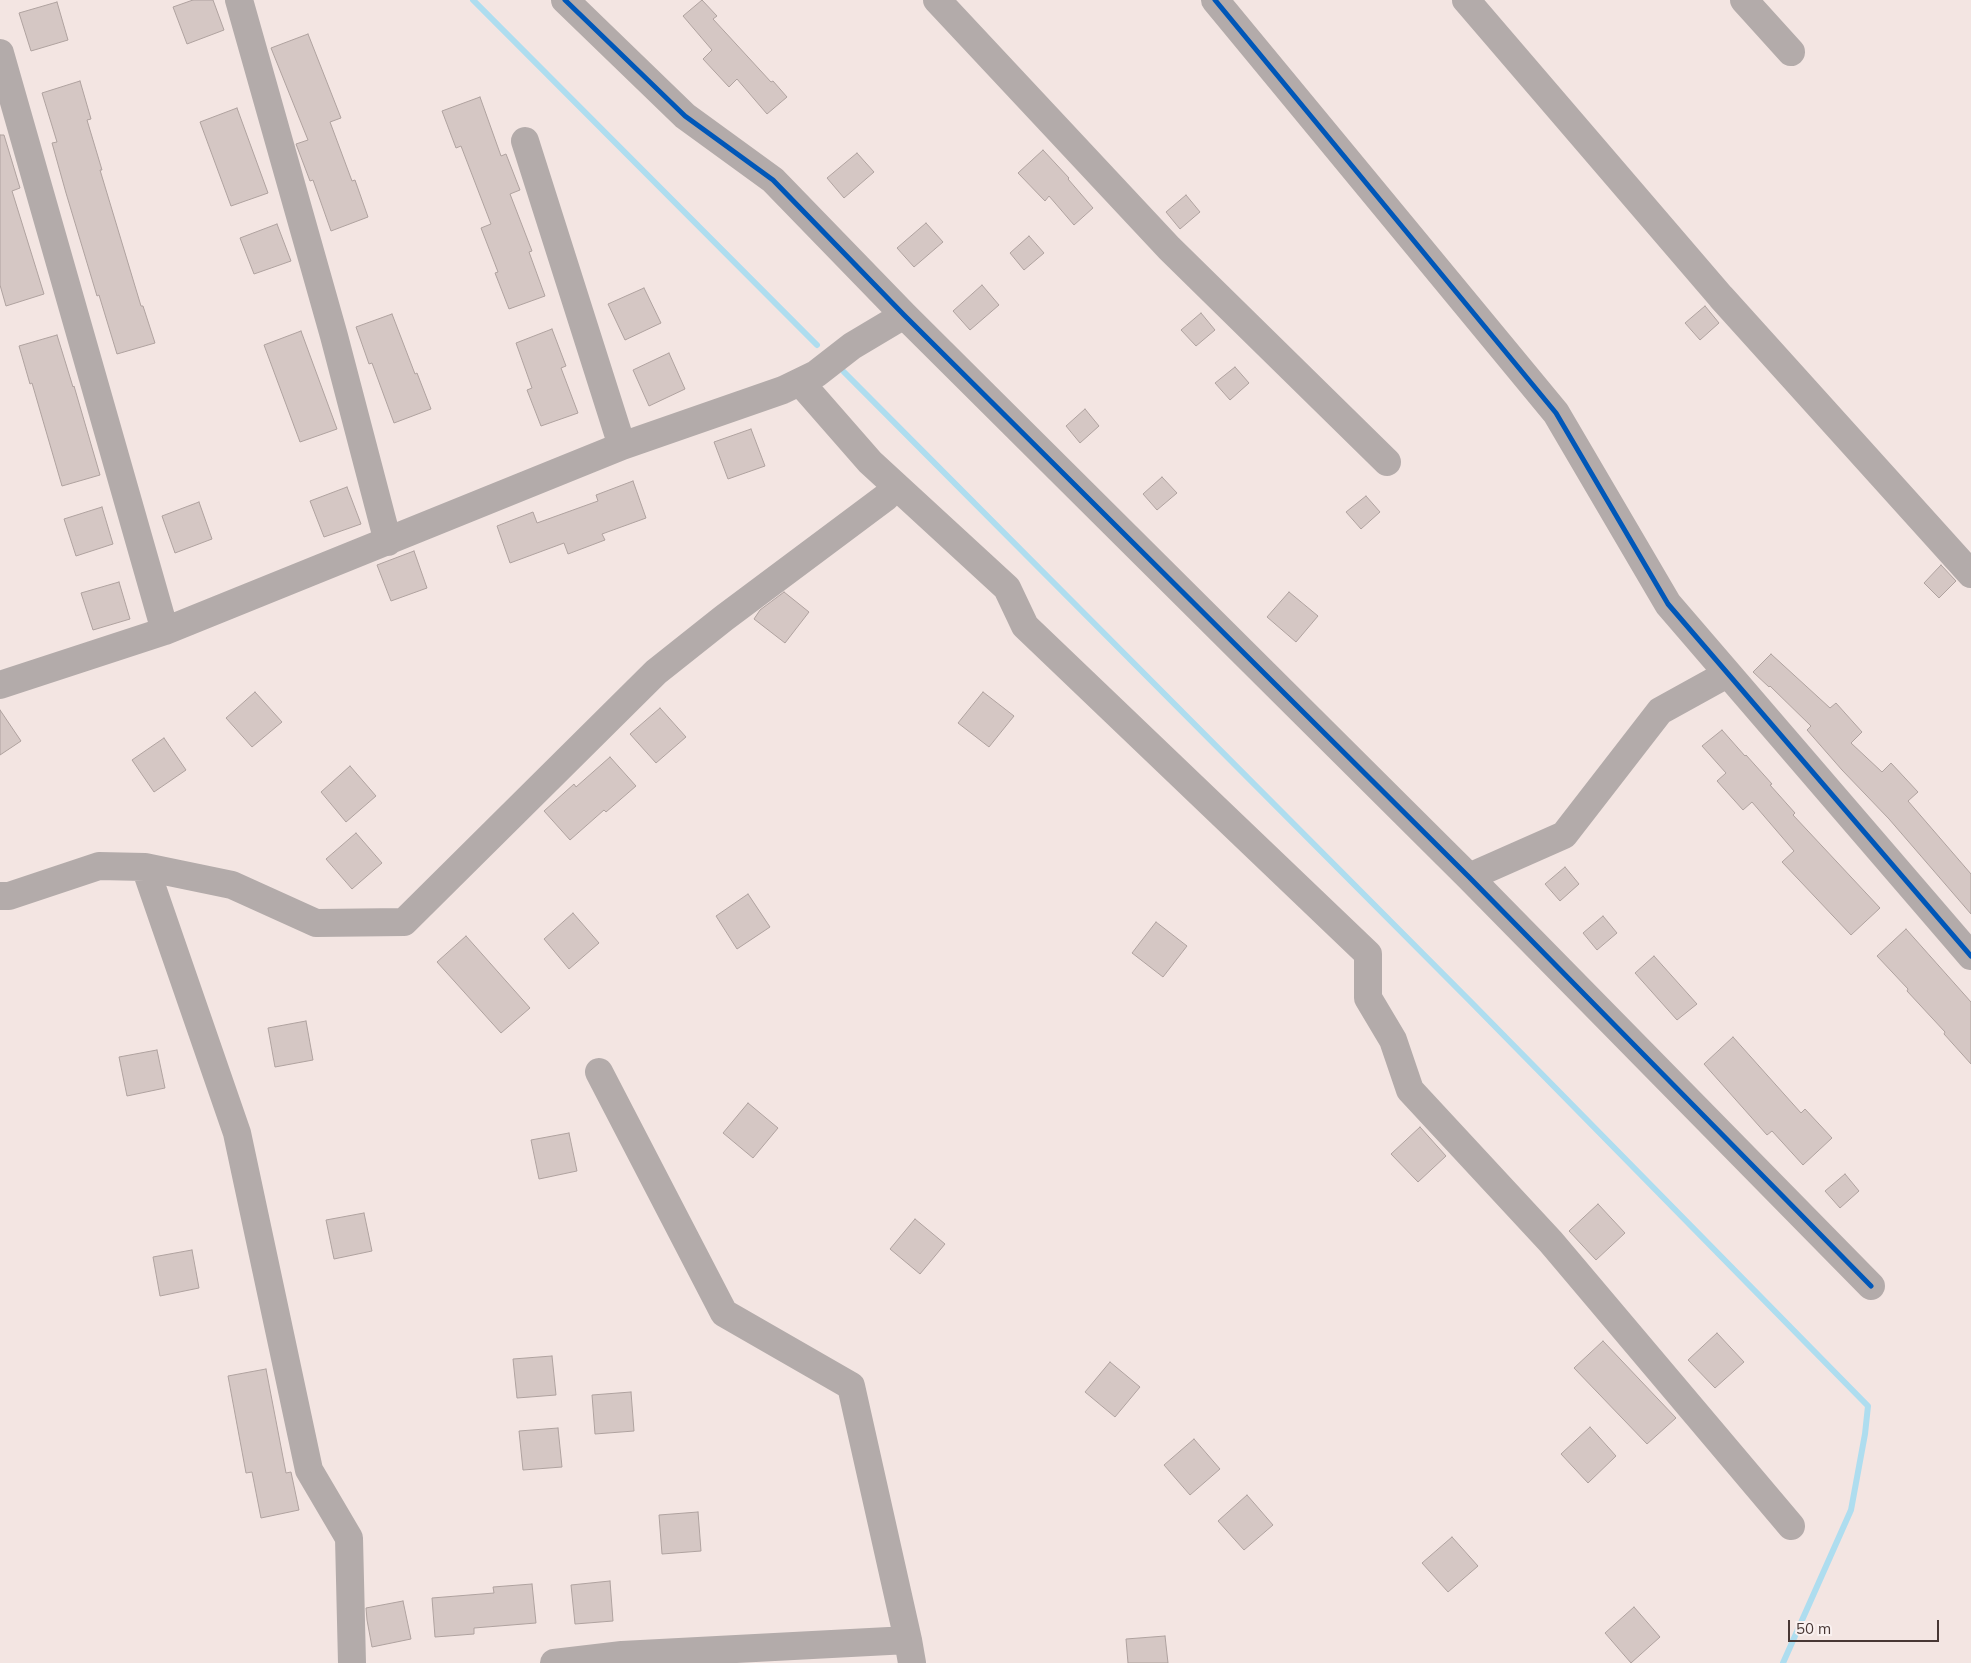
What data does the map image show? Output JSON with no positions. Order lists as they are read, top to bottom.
{
  "scale_bar": "50 m"
}
